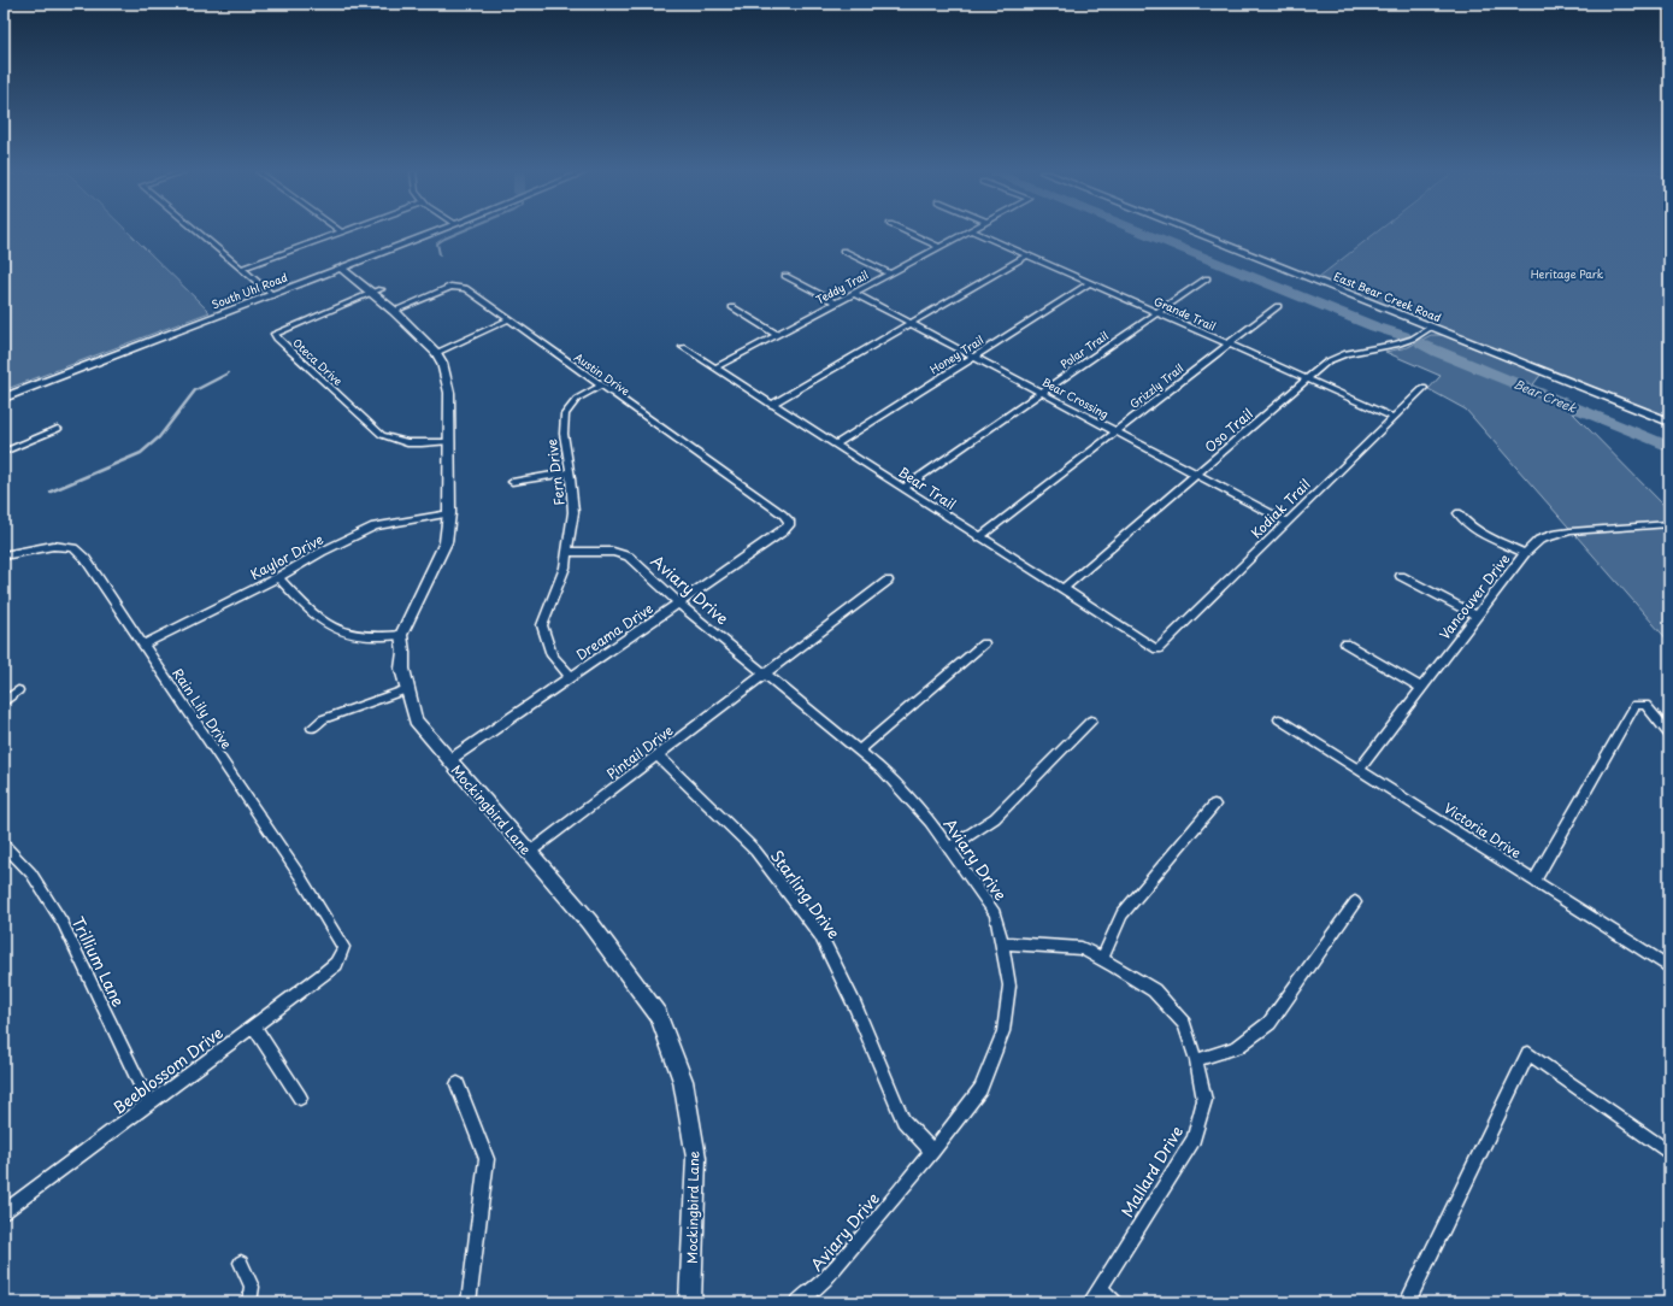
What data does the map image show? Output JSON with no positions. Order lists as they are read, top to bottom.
{
  "streets": {
    "main road": ["South Uhl Road", "East Bear Creek Road", "Mockingbird Lane"],
    "street": [
      "Teddy Trail",
      "Grande Trail",
      "Polar Trail",
      "Honey Trail",
      "Oteca Drive",
      "Austin Drive",
      "Grizzly Trail",
      "Bear Crossing",
      "Oso Trail",
      "Fern Drive",
      "Bear Trail",
      "Kodiak Trail",
      "Kaylor Drive",
      "Aviary Drive",
      "Vancouver Drive",
      "Dreama Drive",
      "Rain Lily Drive",
      "Pintail Drive",
      "Victoria Drive",
      "Starling Drive",
      "Trillium Lane",
      "Beeblossom Drive",
      "Mallard Drive"
    ]
  },
  "crossings": [
    ["Teddy Trail", "Bear Crossing"],
    ["Teddy Trail", "Bear Trail"],
    ["East Bear Creek Road", "Oso Trail"],
    ["Grande Trail", "Polar Trail"],
    ["Grande Trail", "Honey Trail"],
    ["Grande Trail", "Grizzly Trail"],
    ["Grande Trail", "Oso Trail"],
    ["Grande Trail", "Kodiak Trail"],
    ["Polar Trail", "Bear Crossing"],
    ["Polar Trail", "Bear Trail"],
    ["Honey Trail", "Bear Crossing"],
    ["Honey Trail", "Bear Trail"],
    ["Austin Drive", "Fern Drive"],
    ["Austin Drive", "Dreama Drive"],
    ["Grizzly Trail", "Bear Crossing"],
    ["Grizzly Trail", "Bear Trail"],
    ["Bear Crossing", "Oso Trail"],
    ["Bear Crossing", "Kodiak Trail"],
    ["Oso Trail", "Bear Trail"],
    ["Fern Drive", "Aviary Drive"],
    ["Fern Drive", "Dreama Drive"],
    ["Bear Trail", "Kodiak Trail"],
    ["Kaylor Drive", "Rain Lily Drive"],
    ["Aviary Drive", "Dreama Drive"],
    ["Aviary Drive", "Pintail Drive"],
    ["Aviary Drive", "Starling Drive"],
    ["Aviary Drive", "Mallard Drive"],
    ["Vancouver Drive", "Victoria Drive"],
    ["Dreama Drive", "Mockingbird Lane"],
    ["Rain Lily Drive", "Beeblossom Drive"],
    ["Pintail Drive", "Mockingbird Lane"],
    ["Pintail Drive", "Starling Drive"],
    ["Trillium Lane", "Beeblossom Drive"]
  ],
  "water": ["Bear Creek"],
  "parks": ["Heritage Park"]
}
